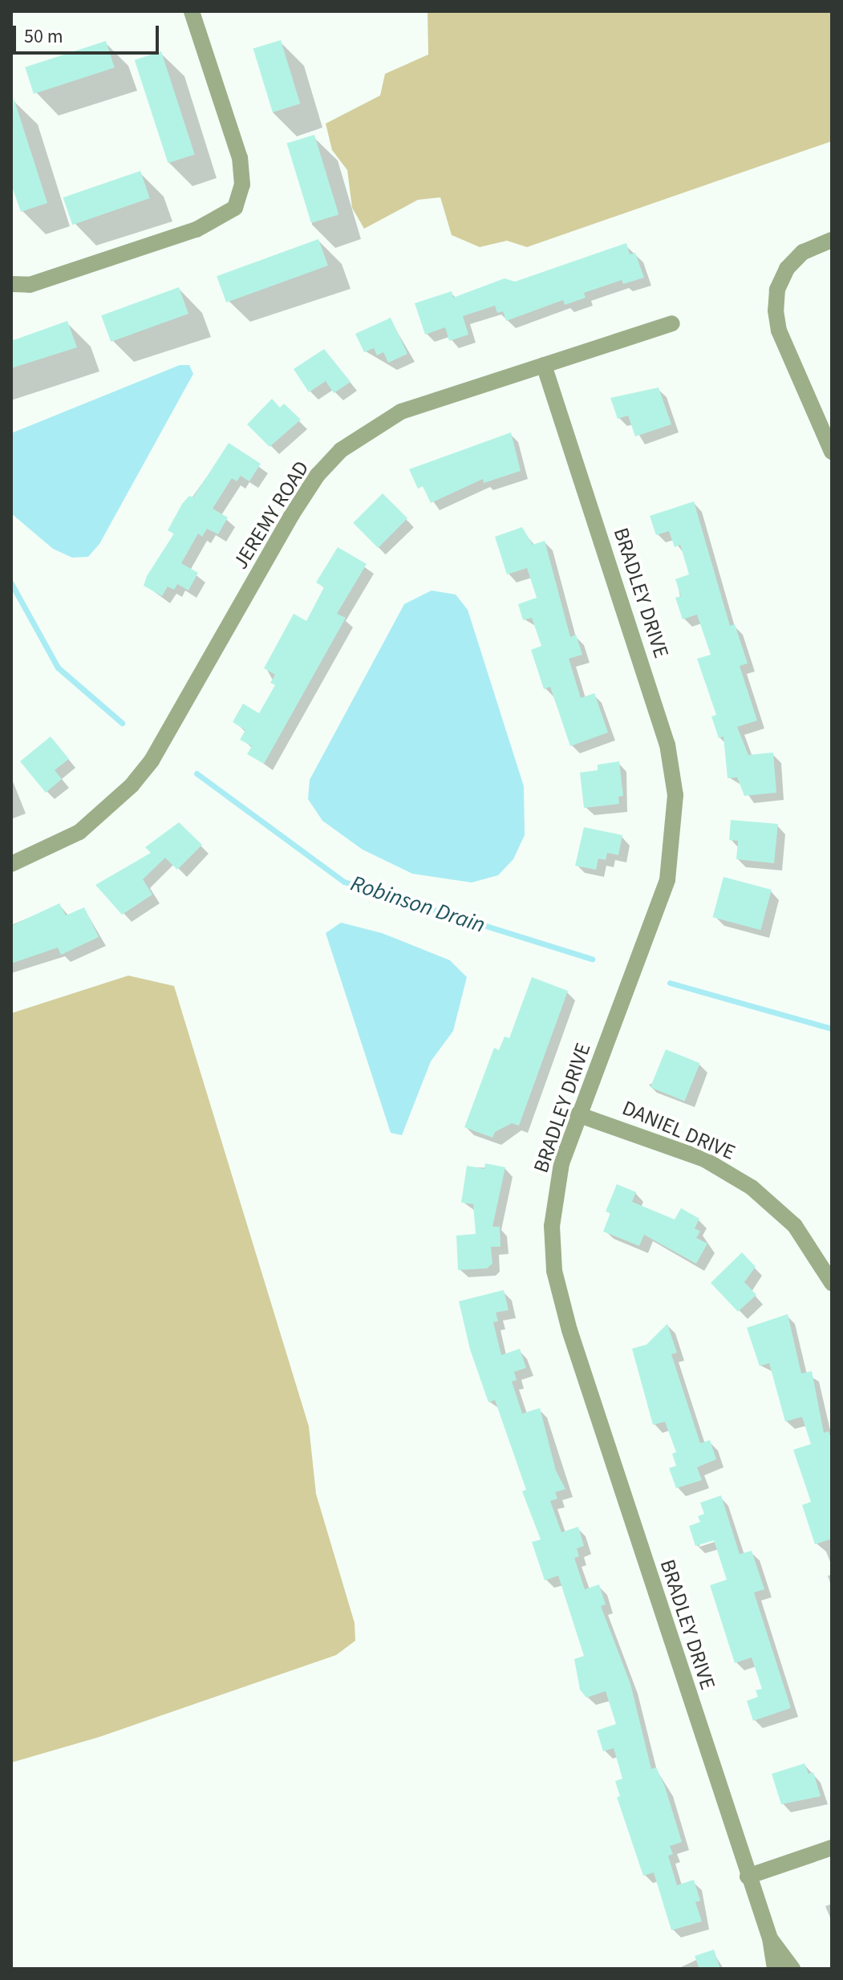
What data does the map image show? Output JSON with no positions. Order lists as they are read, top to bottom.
{
  "streets": {
    "street": ["JEREMY ROAD", "BRADLEY DRIVE", "DANIEL DRIVE"]
  },
  "crossings": [
    ["JEREMY ROAD", "BRADLEY DRIVE"],
    ["BRADLEY DRIVE", "DANIEL DRIVE"]
  ],
  "water": ["Robinson Drain"],
  "scale_bar": "50 m"
}
